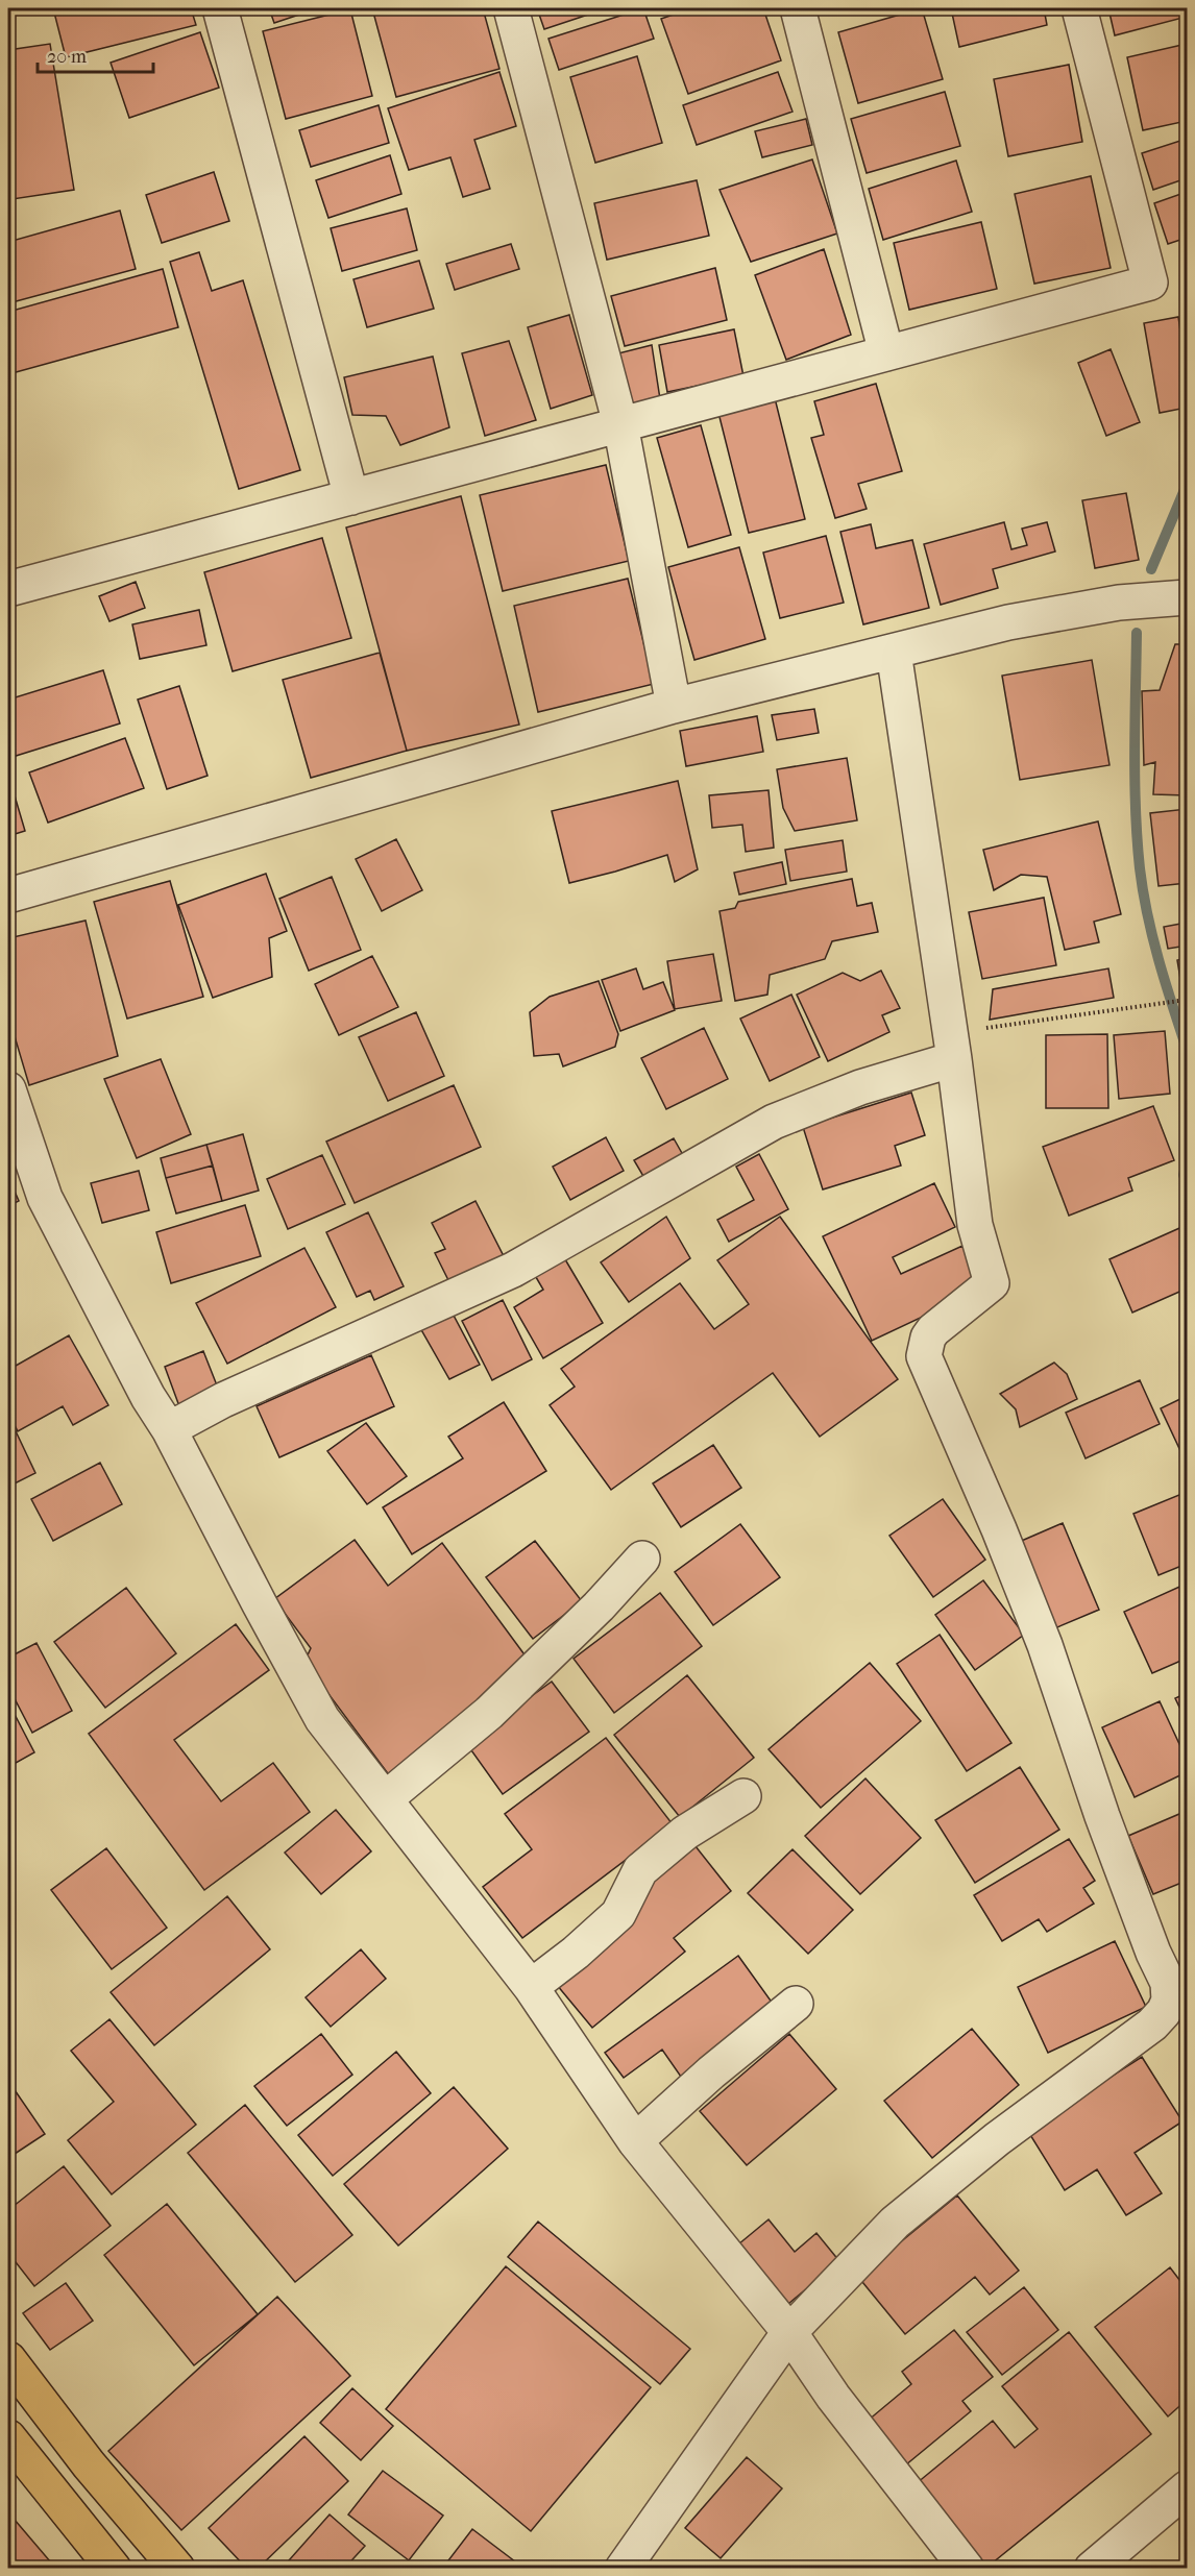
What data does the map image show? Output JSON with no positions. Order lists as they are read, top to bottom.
{
  "scale_bar": "20 m"
}
